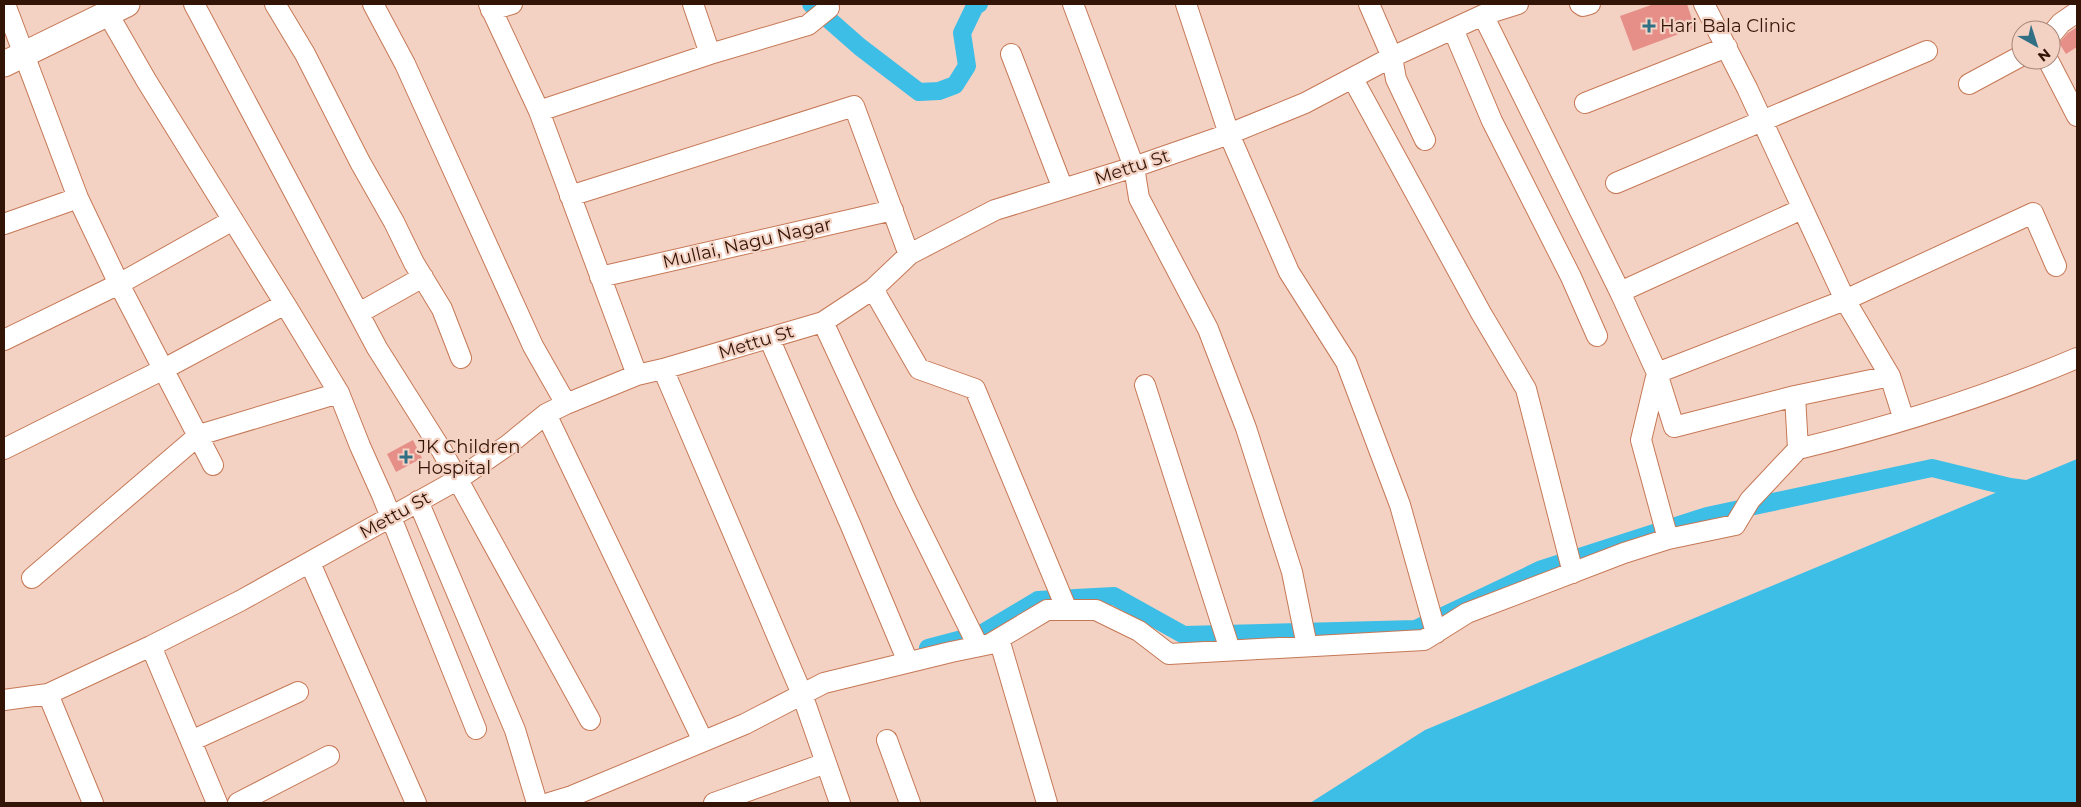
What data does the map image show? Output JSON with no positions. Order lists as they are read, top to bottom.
{
  "streets": {
    "street": ["Mettu St", "Mullai, Nagu Nagar"]
  },
  "places": {
    "health": ["Hari Bala Clinic", "JK Children Hospital"]
  },
  "north": "bottom right"
}
